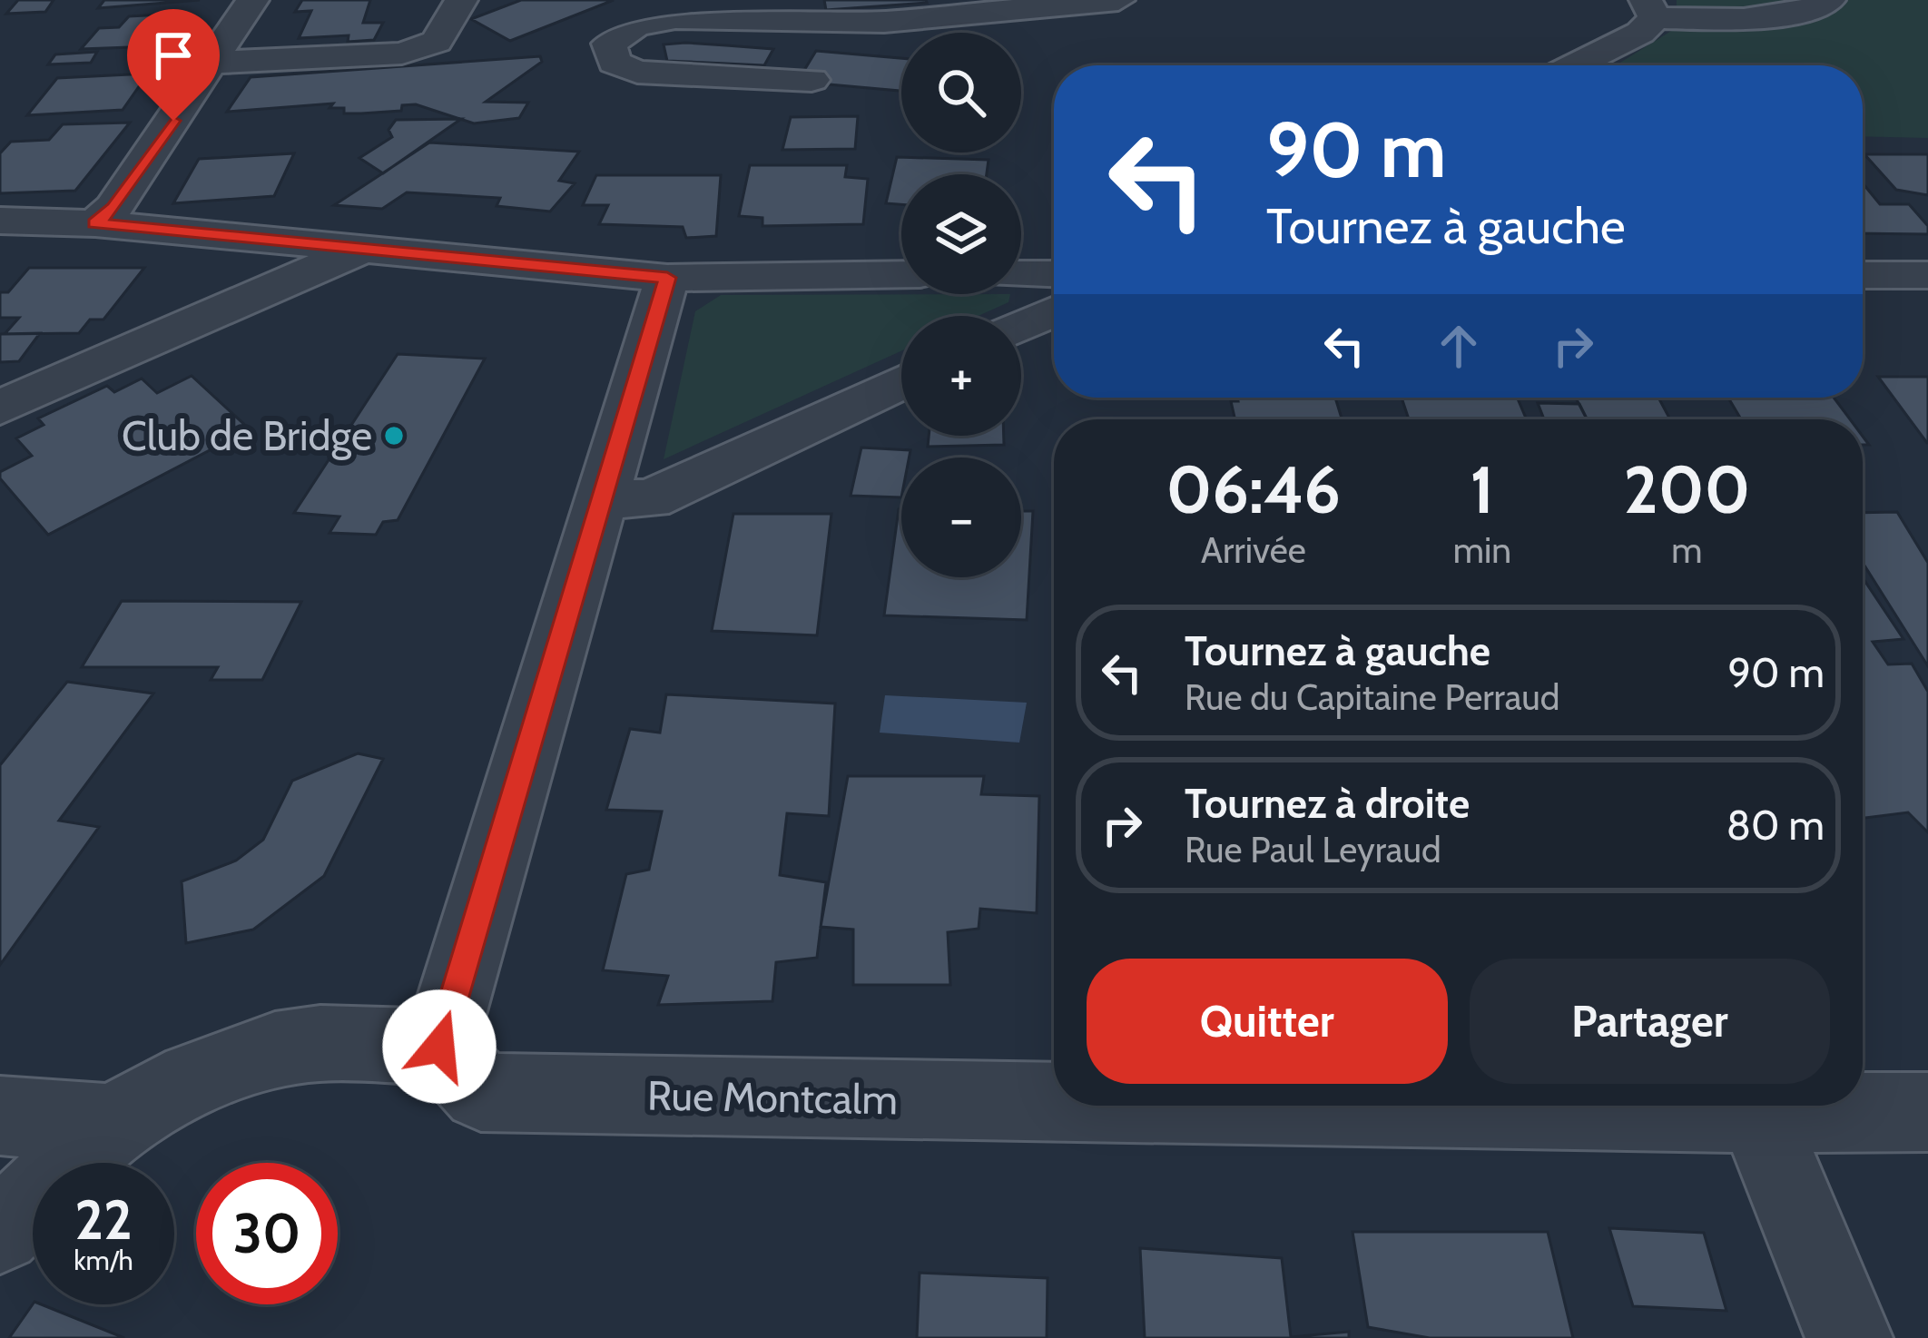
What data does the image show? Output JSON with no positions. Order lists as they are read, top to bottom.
{
  "streets": {
    "street": ["Rue Montcalm"]
  },
  "places": ["Club de Bridge"],
  "page": {
    "map_buttons": ["+", "−"],
    "turn": ["90 m", "Tournez à gauche"],
    "eta": [
      "06:46",
      "Arrivée",
      "1",
      "min",
      "200",
      "m"
    ],
    "list": [
      {
        "name": "Tournez à gauche",
        "note": "Rue du Capitaine Perraud",
        "value": "90 m"
      },
      {
        "name": "Tournez à droite",
        "note": "Rue Paul Leyraud",
        "value": "80 m"
      }
    ],
    "buttons": ["Quitter", "Partager"],
    "speed": "22 km/h",
    "limit": "30"
  }
}
